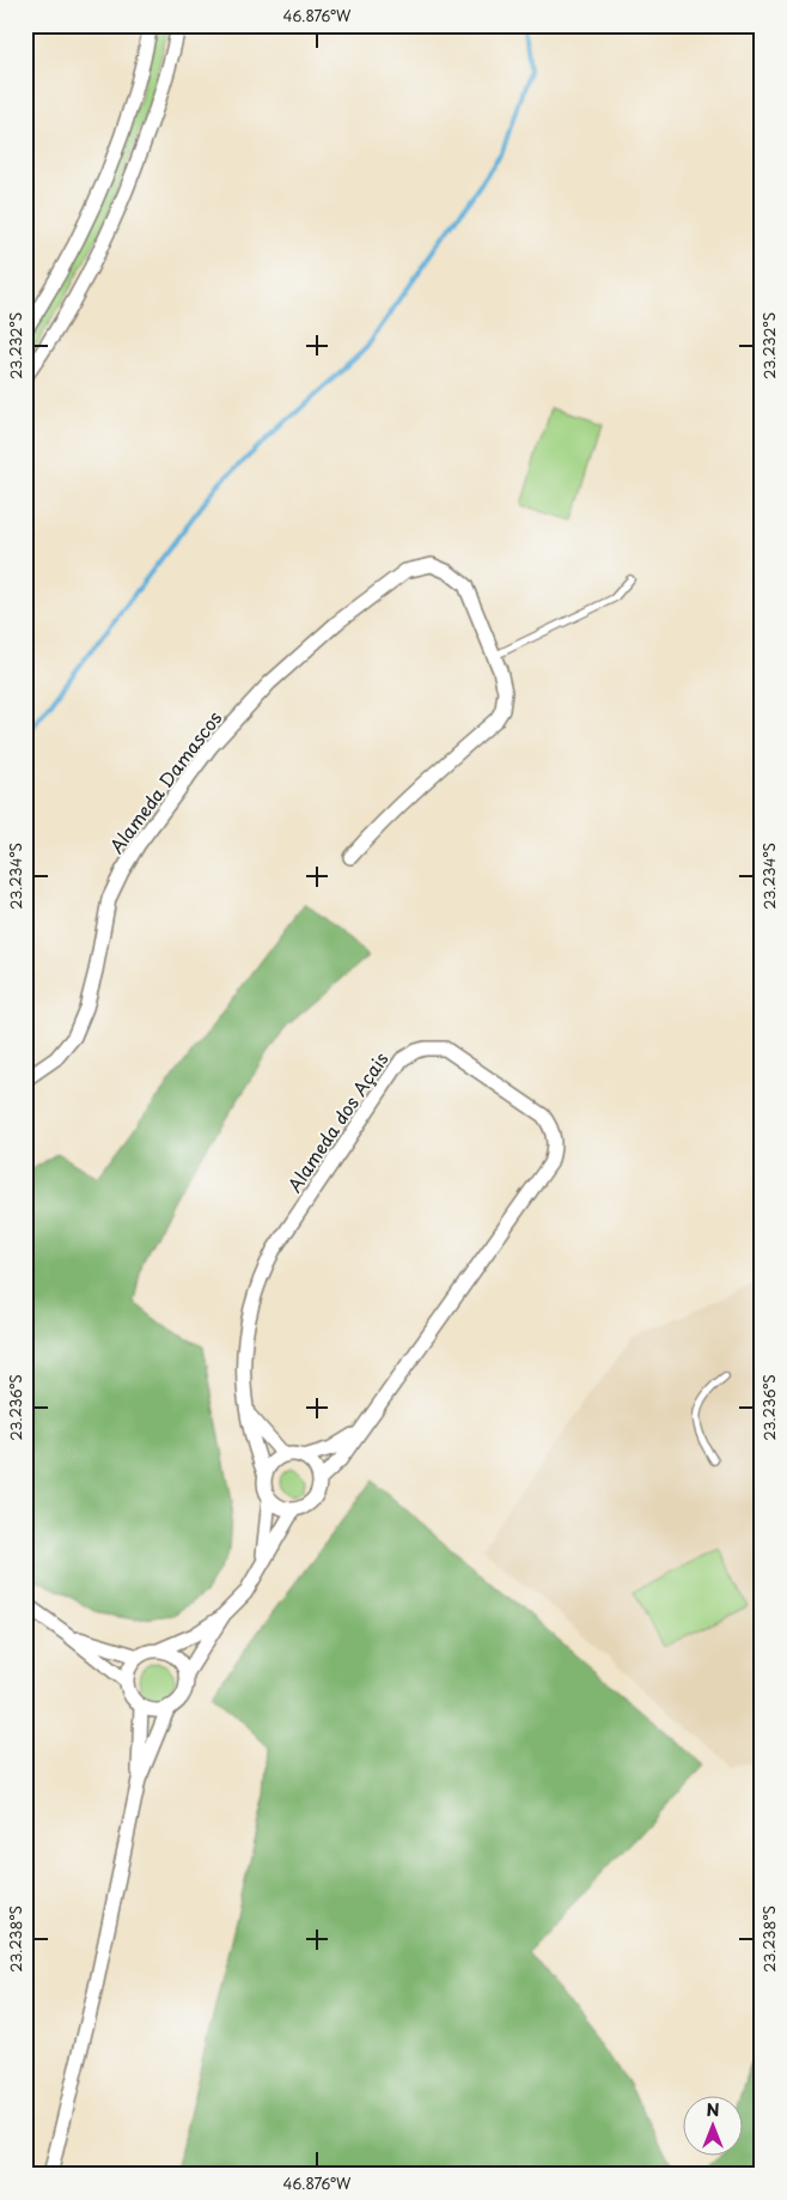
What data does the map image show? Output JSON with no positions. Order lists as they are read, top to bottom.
{
  "streets": {
    "street": ["Alameda Damascos", "Alameda dos Açais"]
  },
  "north": "top",
  "coordinates": [
    "46.876°W",
    "23.232°S",
    "23.234°S",
    "23.236°S",
    "23.238°S"
  ]
}
